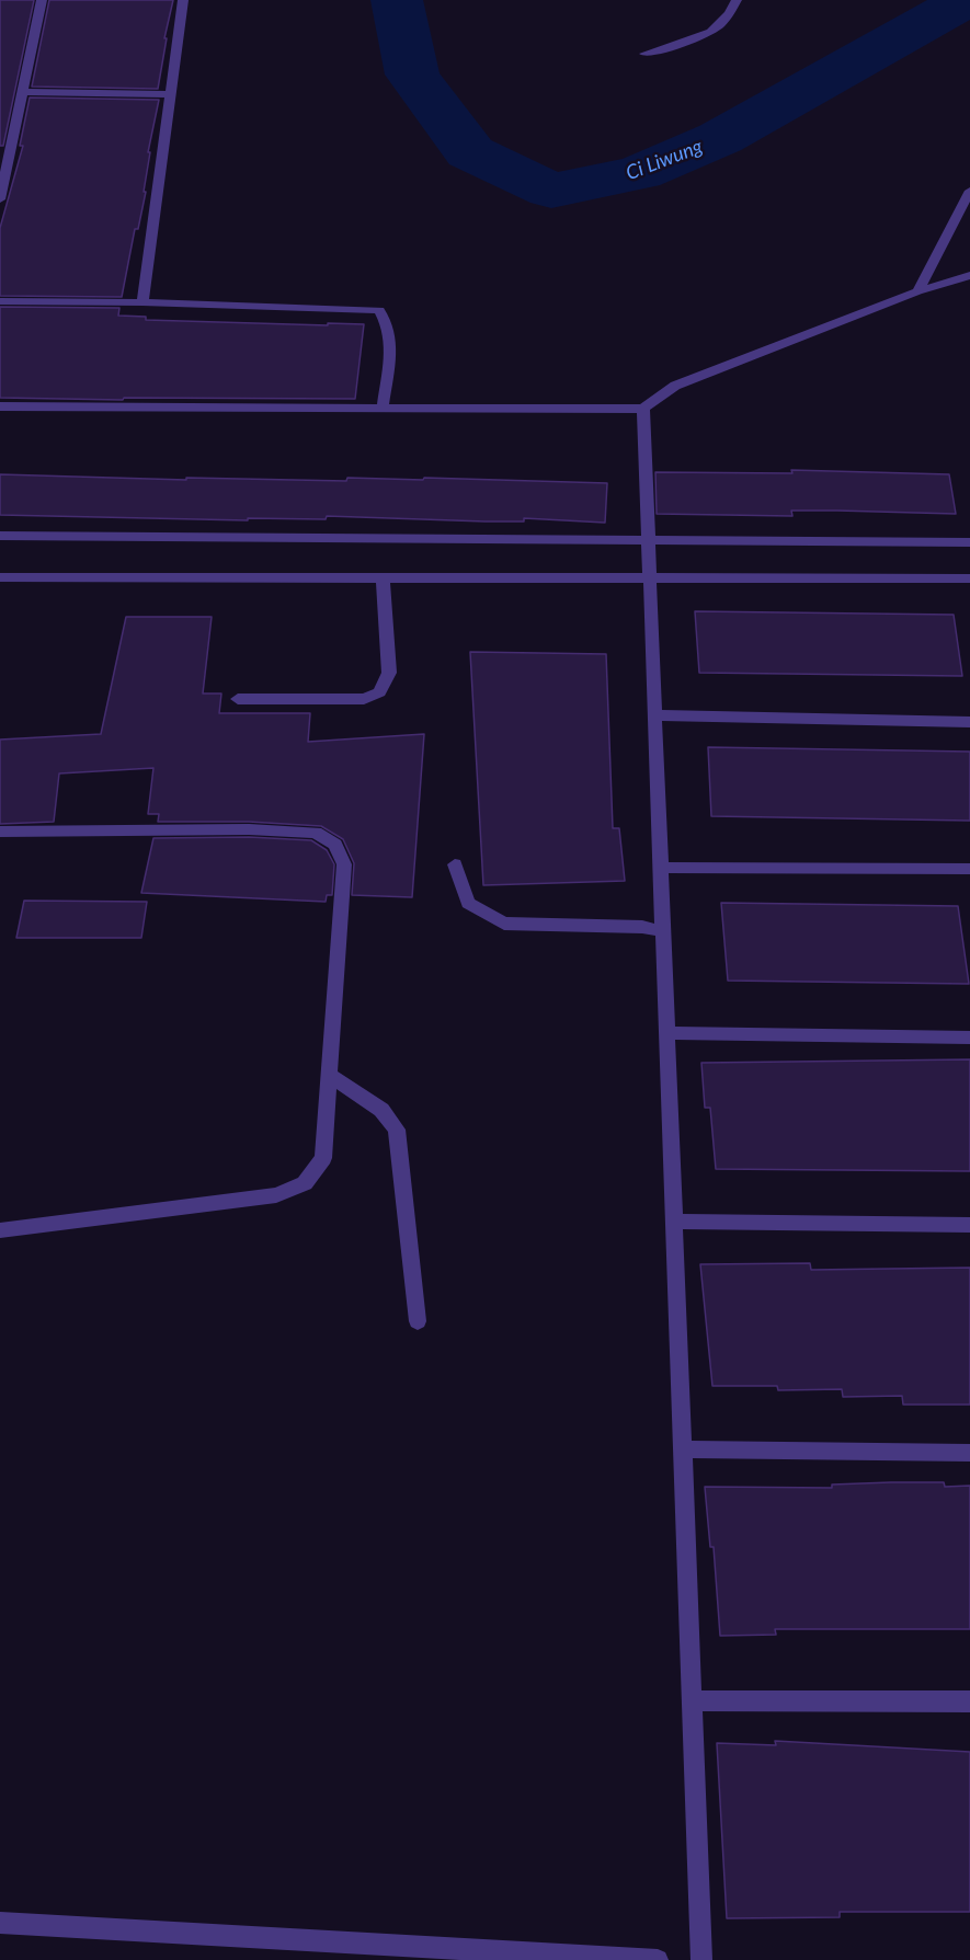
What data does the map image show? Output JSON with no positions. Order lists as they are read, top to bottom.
{
  "water": ["Ci Liwung"]
}
